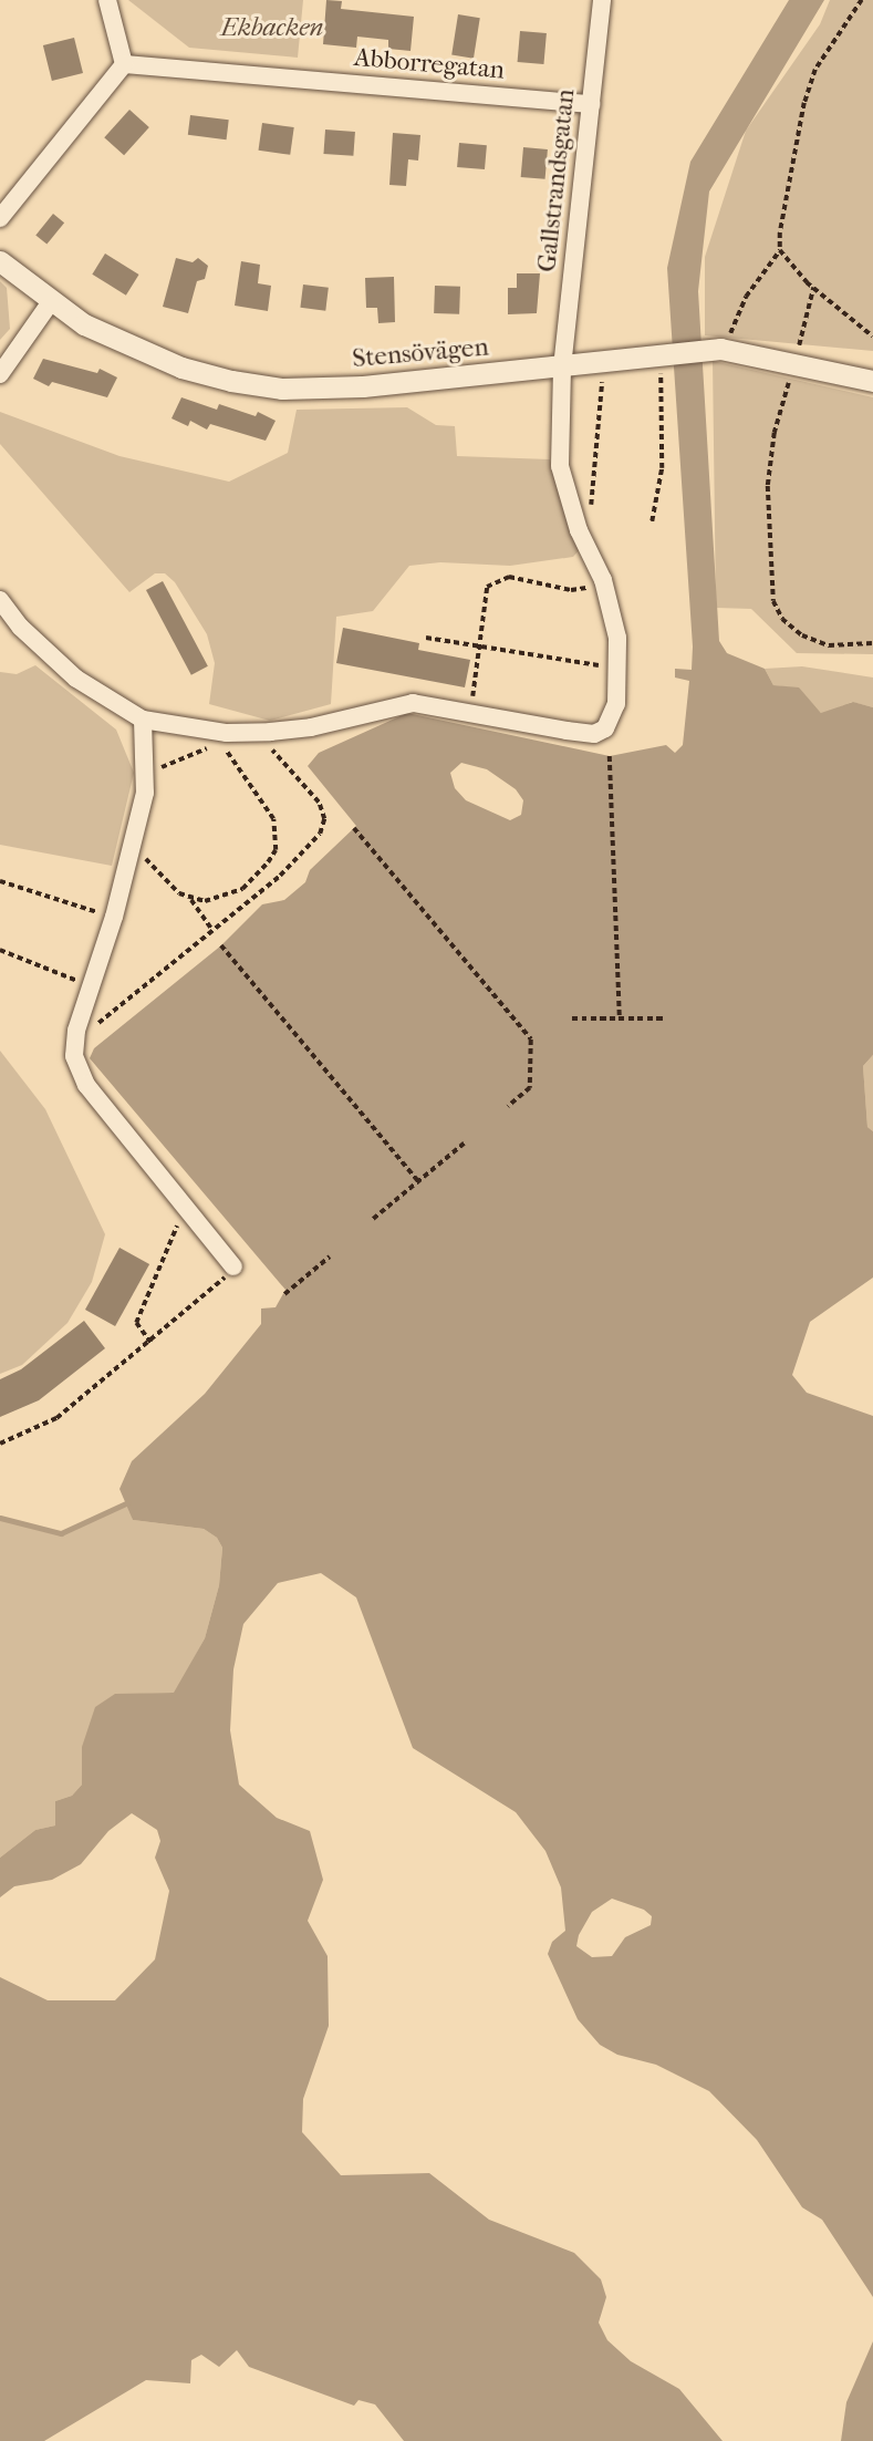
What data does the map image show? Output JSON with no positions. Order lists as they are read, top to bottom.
{
  "streets": {
    "street": ["Abborregatan", "Gallstrandsgatan", "Stensövägen"]
  },
  "crossings": [
    ["Abborregatan", "Gallstrandsgatan"],
    ["Gallstrandsgatan", "Stensövägen"]
  ],
  "parks": ["Ekbacken"]
}
